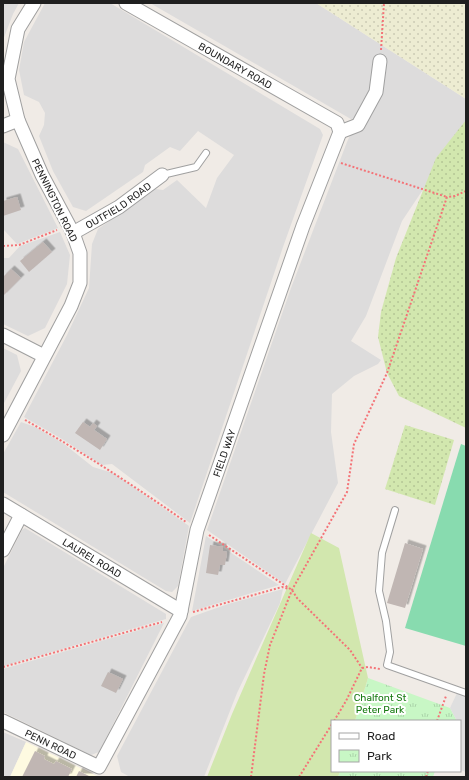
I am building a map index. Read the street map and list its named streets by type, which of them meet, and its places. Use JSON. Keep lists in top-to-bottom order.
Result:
{
  "streets": {
    "street": [
      "BOUNDARY ROAD",
      "PENNINGTON ROAD",
      "OUTFIELD ROAD",
      "FIELD WAY",
      "LAUREL ROAD",
      "PENN ROAD"
    ]
  },
  "crossings": [
    ["BOUNDARY ROAD", "FIELD WAY"],
    ["PENNINGTON ROAD", "OUTFIELD ROAD"],
    ["FIELD WAY", "LAUREL ROAD"],
    ["FIELD WAY", "PENN ROAD"]
  ],
  "parks": ["Chalfont St Peter Park"],
  "legend": ["Road", "Park"]
}
